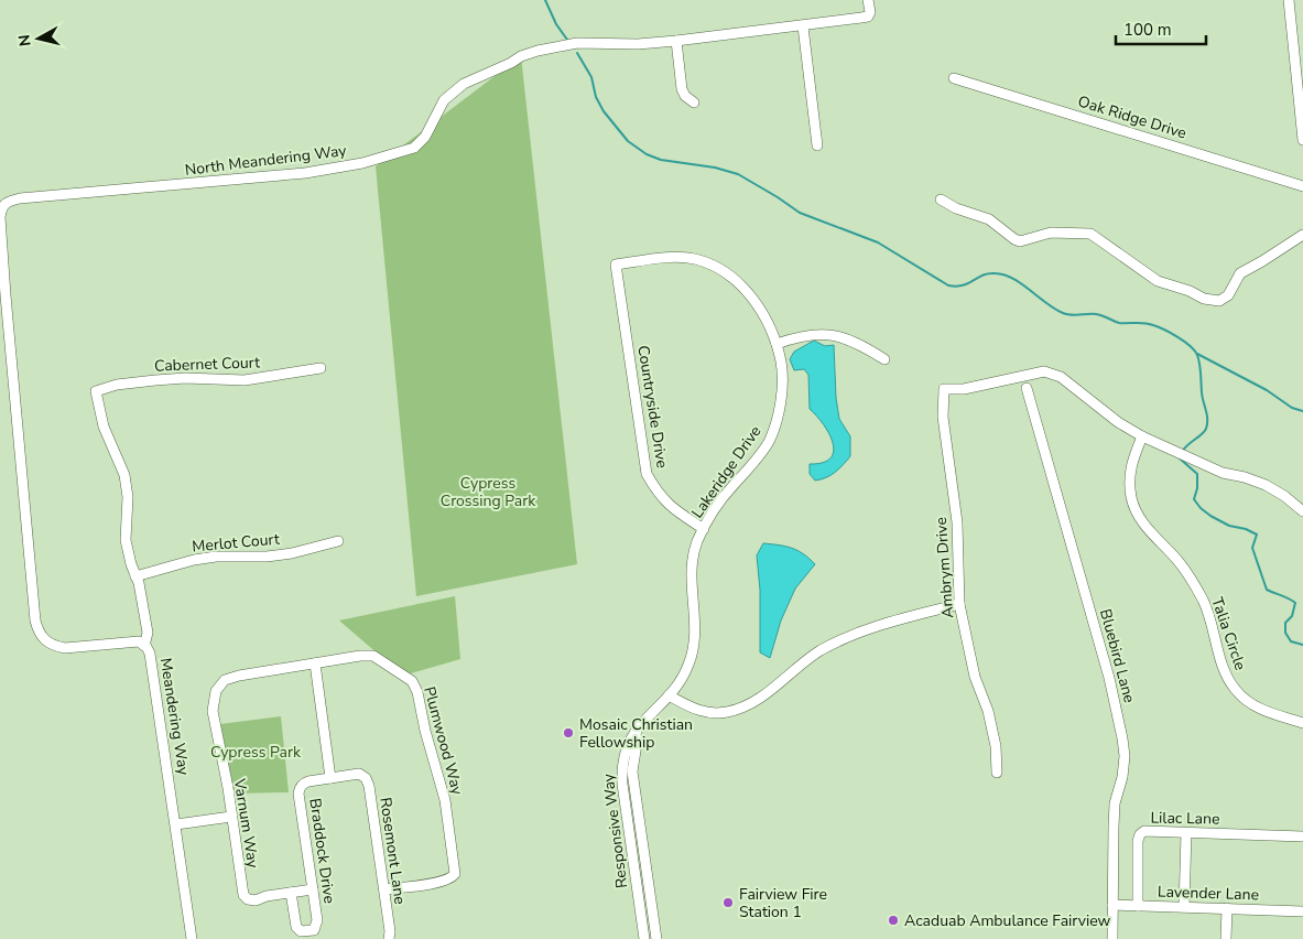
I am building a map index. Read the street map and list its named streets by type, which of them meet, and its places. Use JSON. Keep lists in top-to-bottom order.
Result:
{
  "streets": {
    "street": [
      "Oak Ridge Drive",
      "North Meandering Way",
      "Cabernet Court",
      "Countryside Drive",
      "Lakeridge Drive",
      "Merlot Court",
      "Ambrym Drive",
      "Talia Circle",
      "Bluebird Lane",
      "Meandering Way",
      "Plumwood Way",
      "Lilac Lane",
      "Varnum Way",
      "Responsive Way",
      "Braddock Drive",
      "Rosemont Lane",
      "Lavender Lane"
    ]
  },
  "crossings": [
    ["North Meandering Way", "Meandering Way"],
    ["Cabernet Court", "Merlot Court"],
    ["Countryside Drive", "Lakeridge Drive"],
    ["Lakeridge Drive", "Responsive Way"],
    ["Ambrym Drive", "Talia Circle"],
    ["Bluebird Lane", "Lavender Lane"],
    ["Plumwood Way", "Varnum Way"],
    ["Plumwood Way", "Rosemont Lane"],
    ["Lilac Lane", "Lavender Lane"],
    ["Varnum Way", "Braddock Drive"],
    ["Braddock Drive", "Rosemont Lane"]
  ],
  "parks": ["Cypress Crossing Park", "Cypress Park"],
  "places": ["Mosaic Christian Fellowship", "Fairview Fire Station 1", "Acaduab Ambulance Fairview"],
  "scale_bar": "100 m",
  "north": "left"
}
